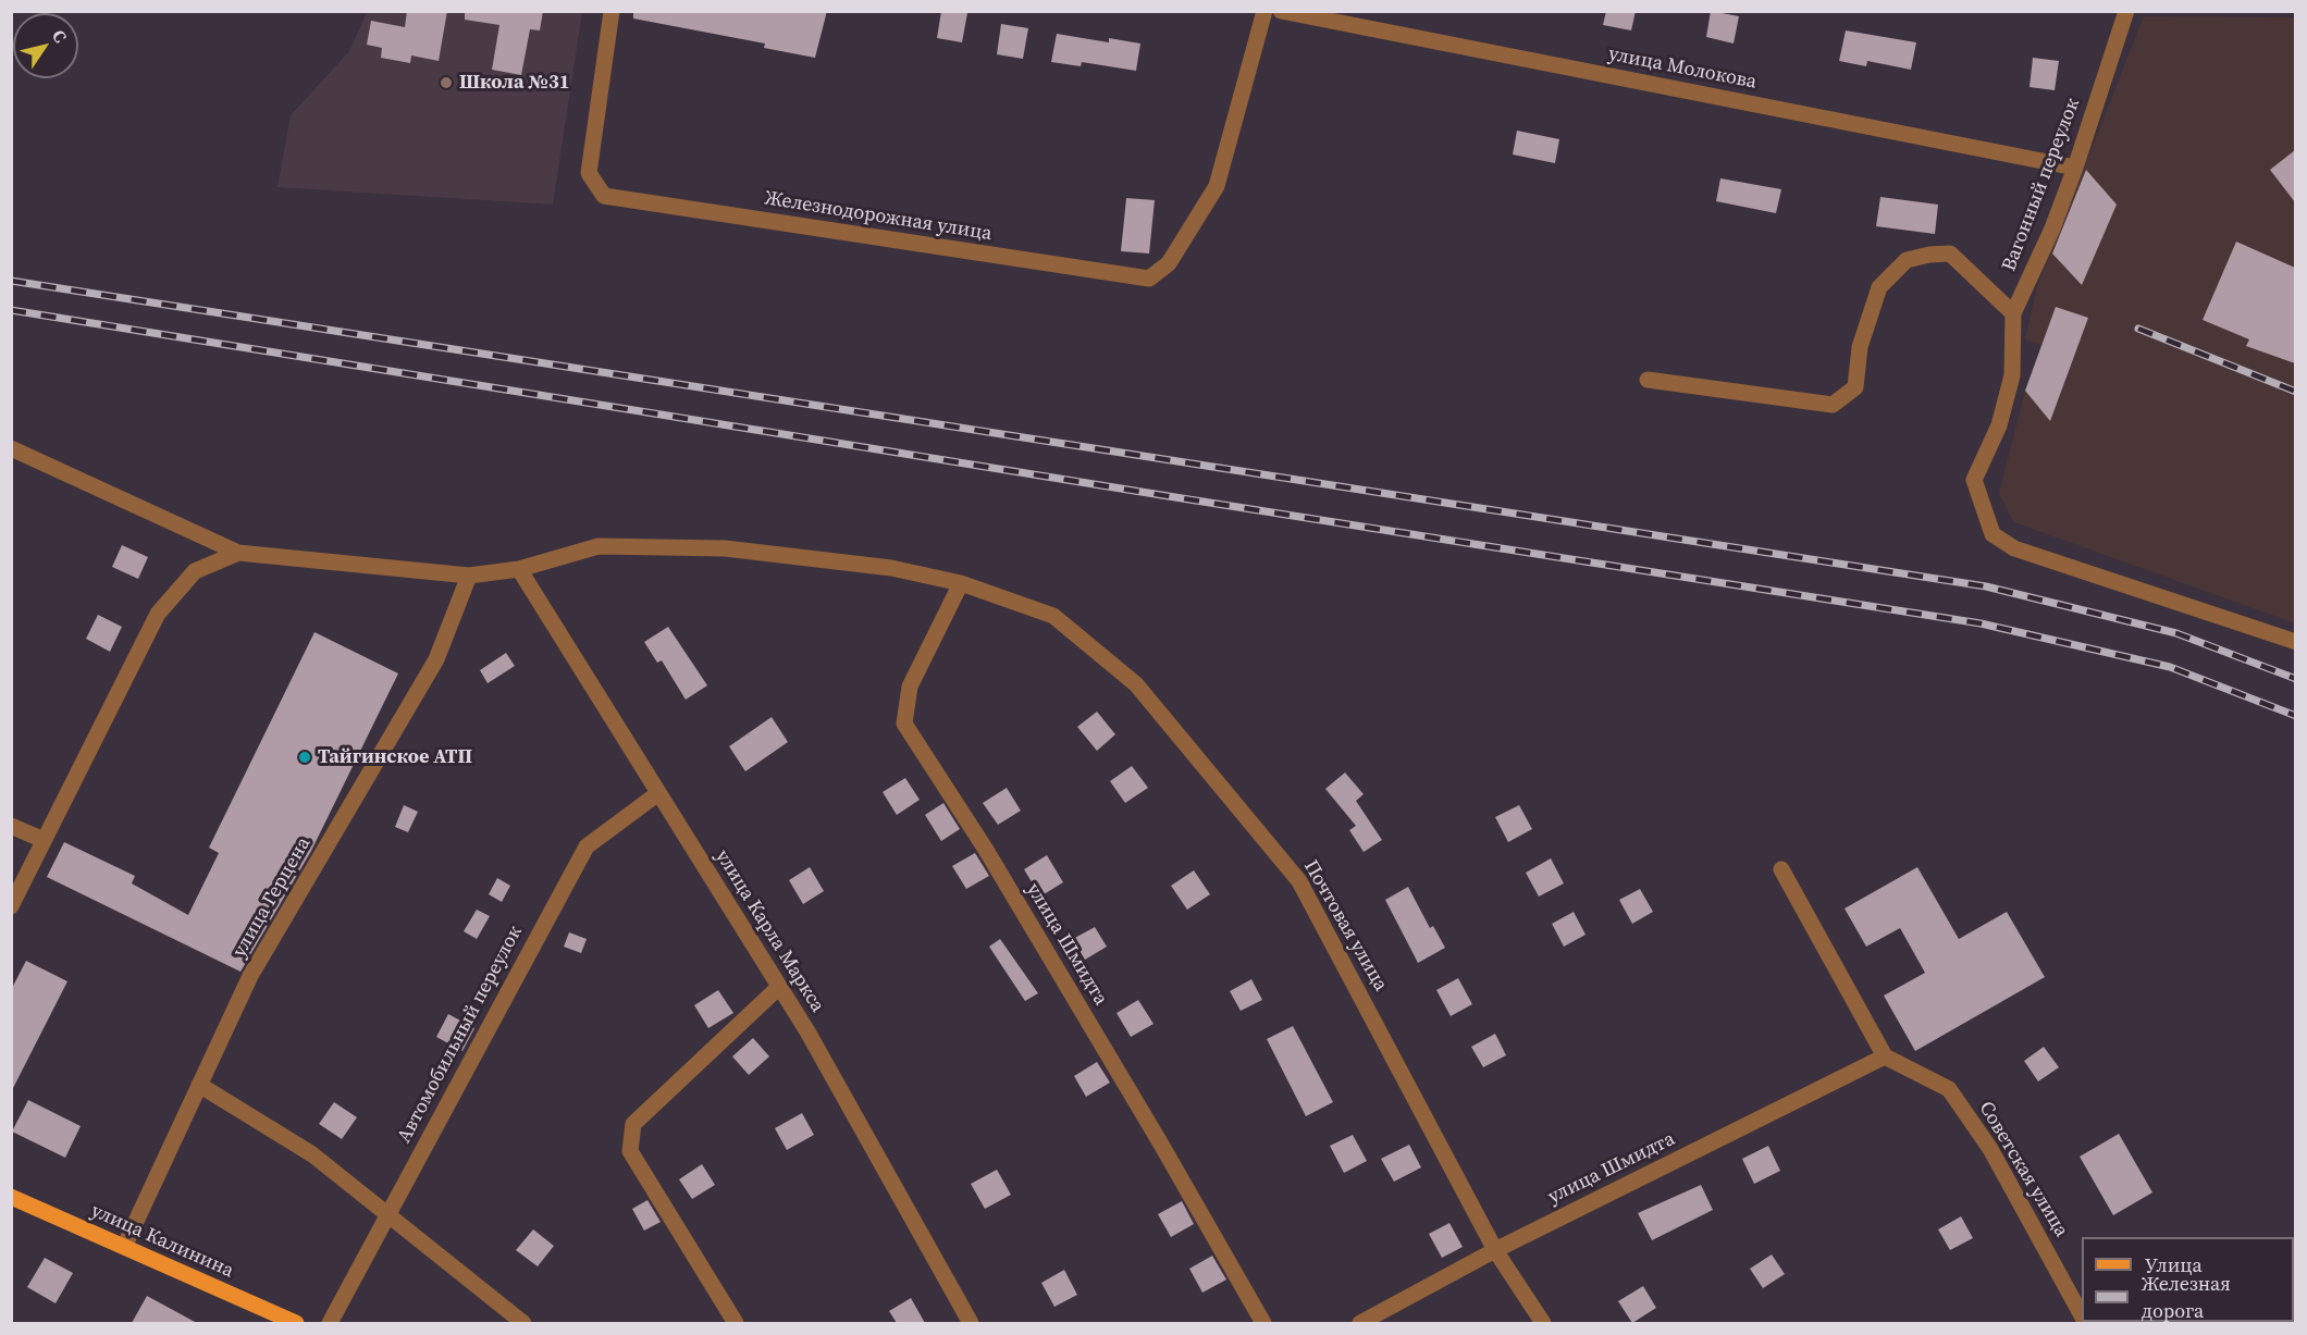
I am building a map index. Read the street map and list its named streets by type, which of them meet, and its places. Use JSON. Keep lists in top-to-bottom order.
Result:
{
  "streets": {
    "main road": ["улица Калинина"],
    "street": [
      "улица Молокова",
      "Вагонный переулок",
      "Железнодорожная улица",
      "улица Герцена",
      "Почтовая улица",
      "улица Карла Маркса",
      "улица Шмидта",
      "Автомобильный переулок",
      "Советская улица"
    ]
  },
  "crossings": [
    ["улица Молокова", "Вагонный переулок"],
    ["улица Герцена", "Почтовая улица"],
    ["улица Герцена", "улица Калинина"],
    ["Почтовая улица", "улица Карла Маркса"],
    ["Почтовая улица", "улица Шмидта"],
    ["улица Карла Маркса", "Автомобильный переулок"],
    ["улица Шмидта", "Советская улица"]
  ],
  "places": ["Школа №31", "Тайгинское АТП"],
  "legend": ["Улица", "Железная дорога"],
  "north": "top right"
}
